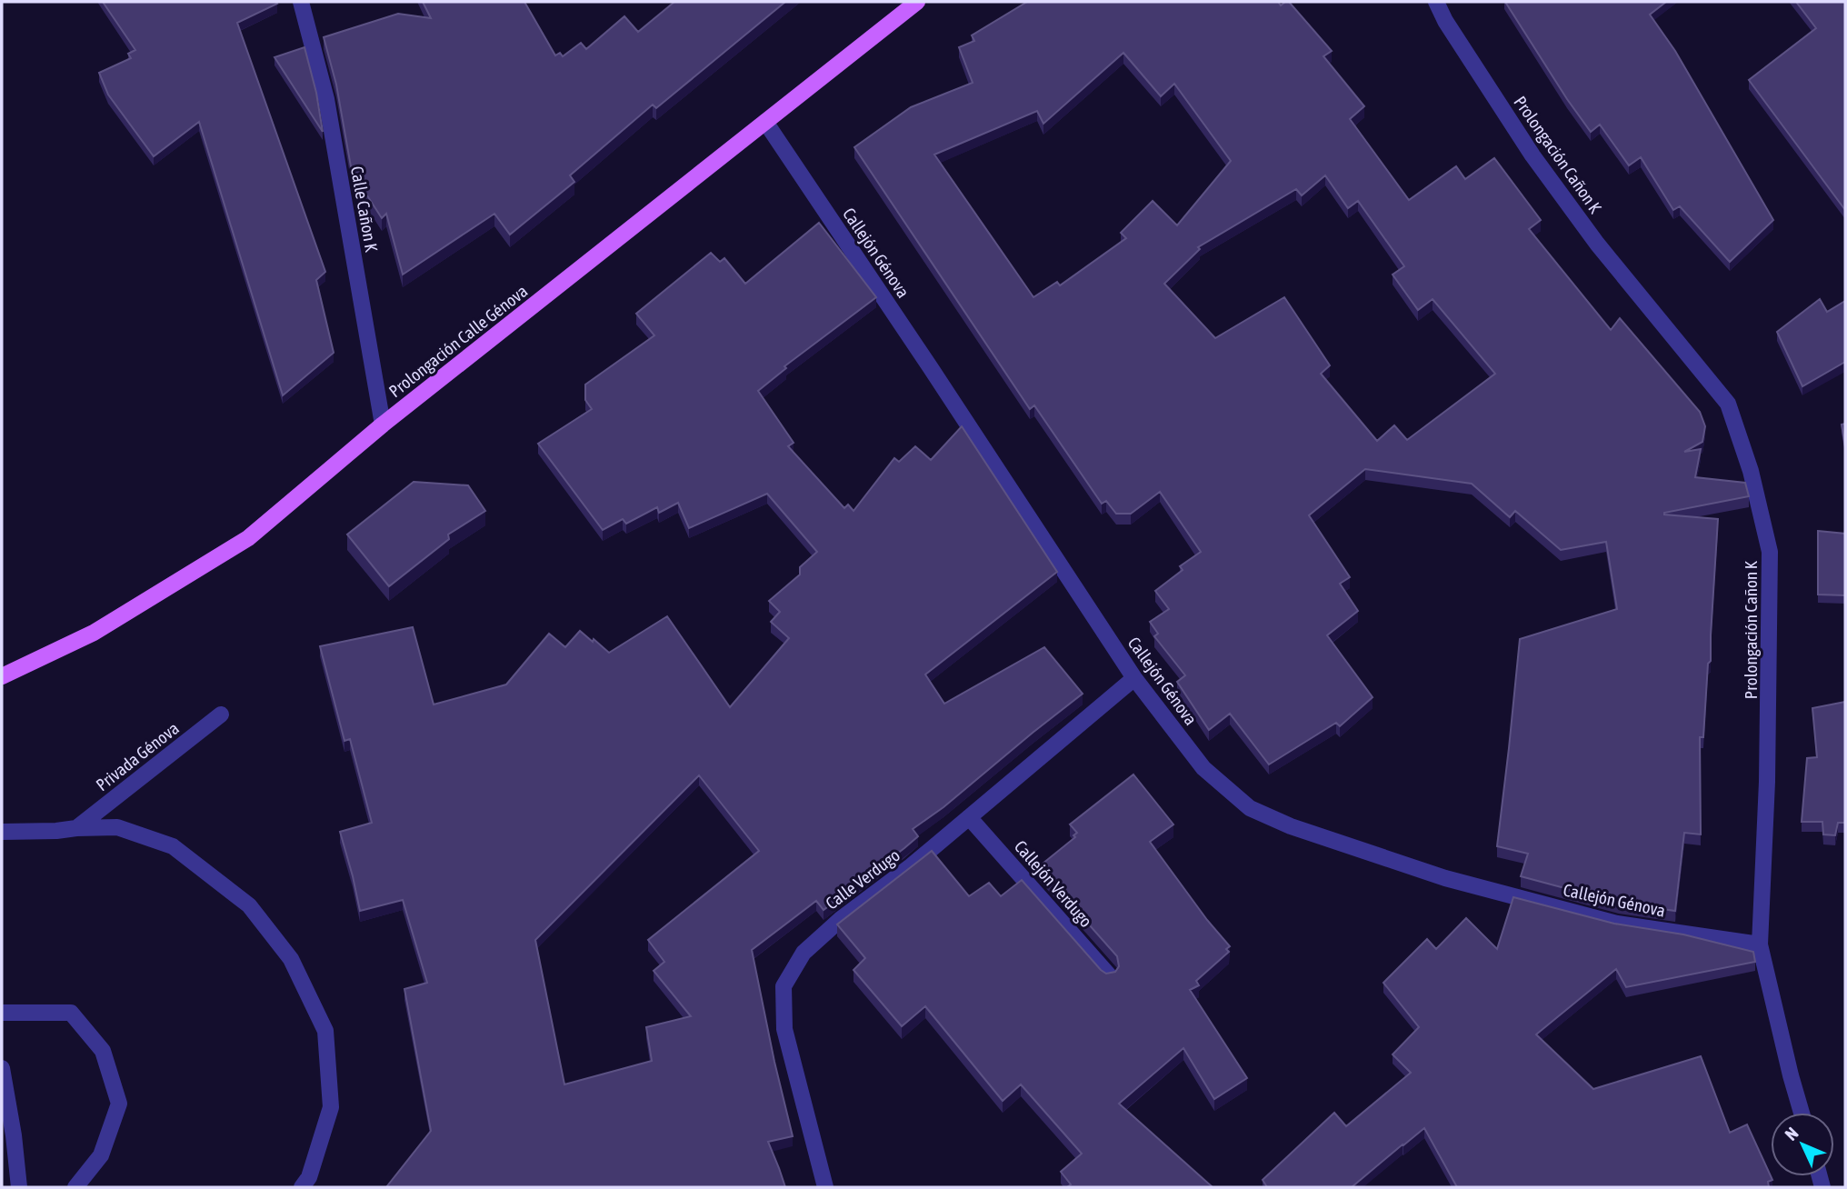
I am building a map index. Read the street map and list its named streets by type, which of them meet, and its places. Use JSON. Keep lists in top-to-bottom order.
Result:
{
  "streets": {
    "main road": ["Prolongación Calle Génova"],
    "street": [
      "Prolongación Cañon K",
      "Calle Cañon K",
      "Callejón Génova",
      "Privada Génova",
      "Calle Verdugo",
      "Callejón Verdugo"
    ]
  },
  "crossings": [
    ["Prolongación Cañon K", "Callejón Génova"],
    ["Calle Cañon K", "Prolongación Calle Génova"],
    ["Callejón Génova", "Prolongación Calle Génova"],
    ["Callejón Génova", "Calle Verdugo"],
    ["Calle Verdugo", "Callejón Verdugo"]
  ],
  "north": "top left"
}
